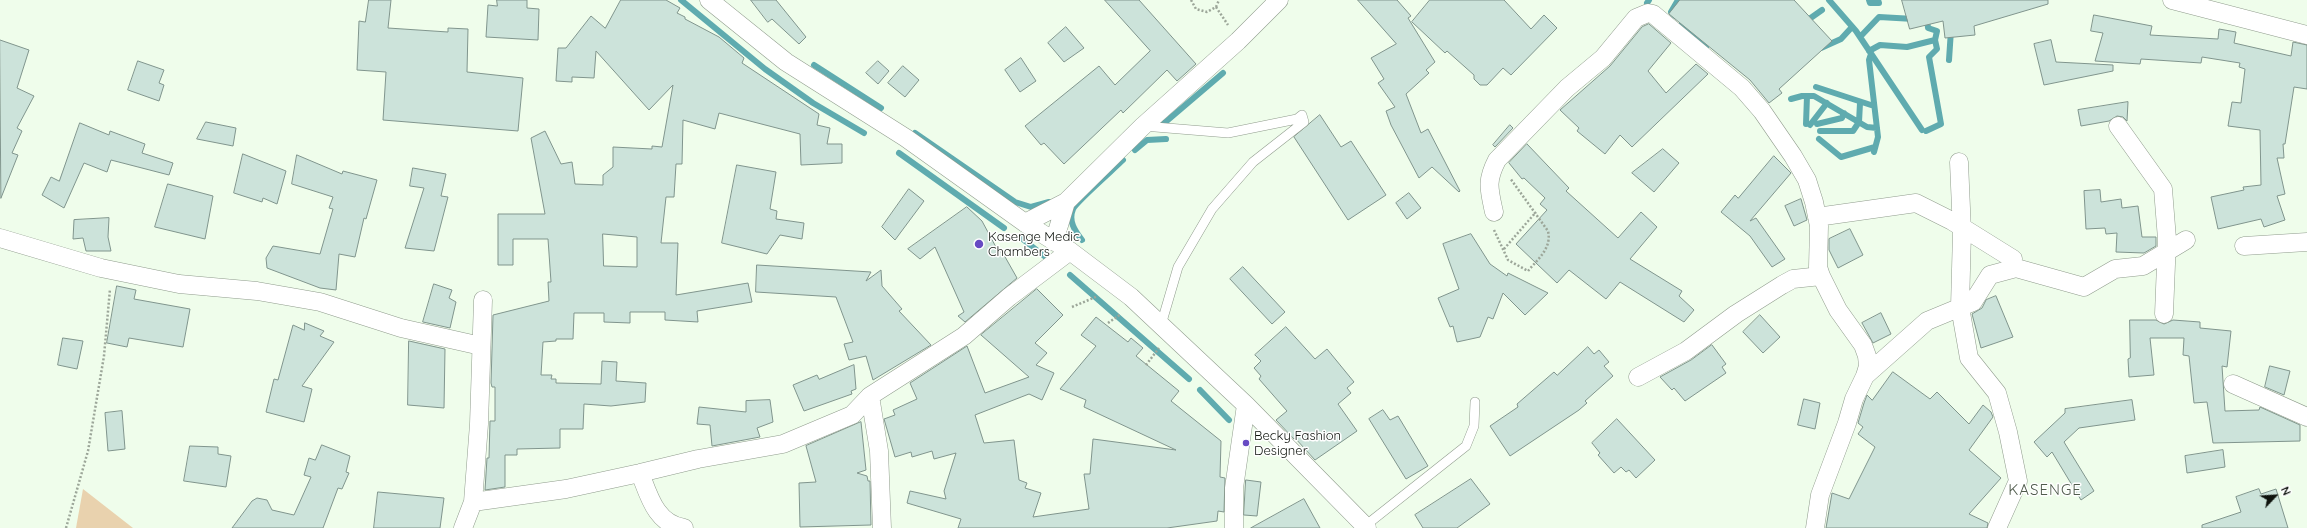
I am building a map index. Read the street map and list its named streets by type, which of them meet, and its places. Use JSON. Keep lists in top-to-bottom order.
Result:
{
  "districts": ["KASENGE"],
  "places": ["Kasenge Medic Chambers", "Becky Fashion Designer"],
  "north": "top right"
}
